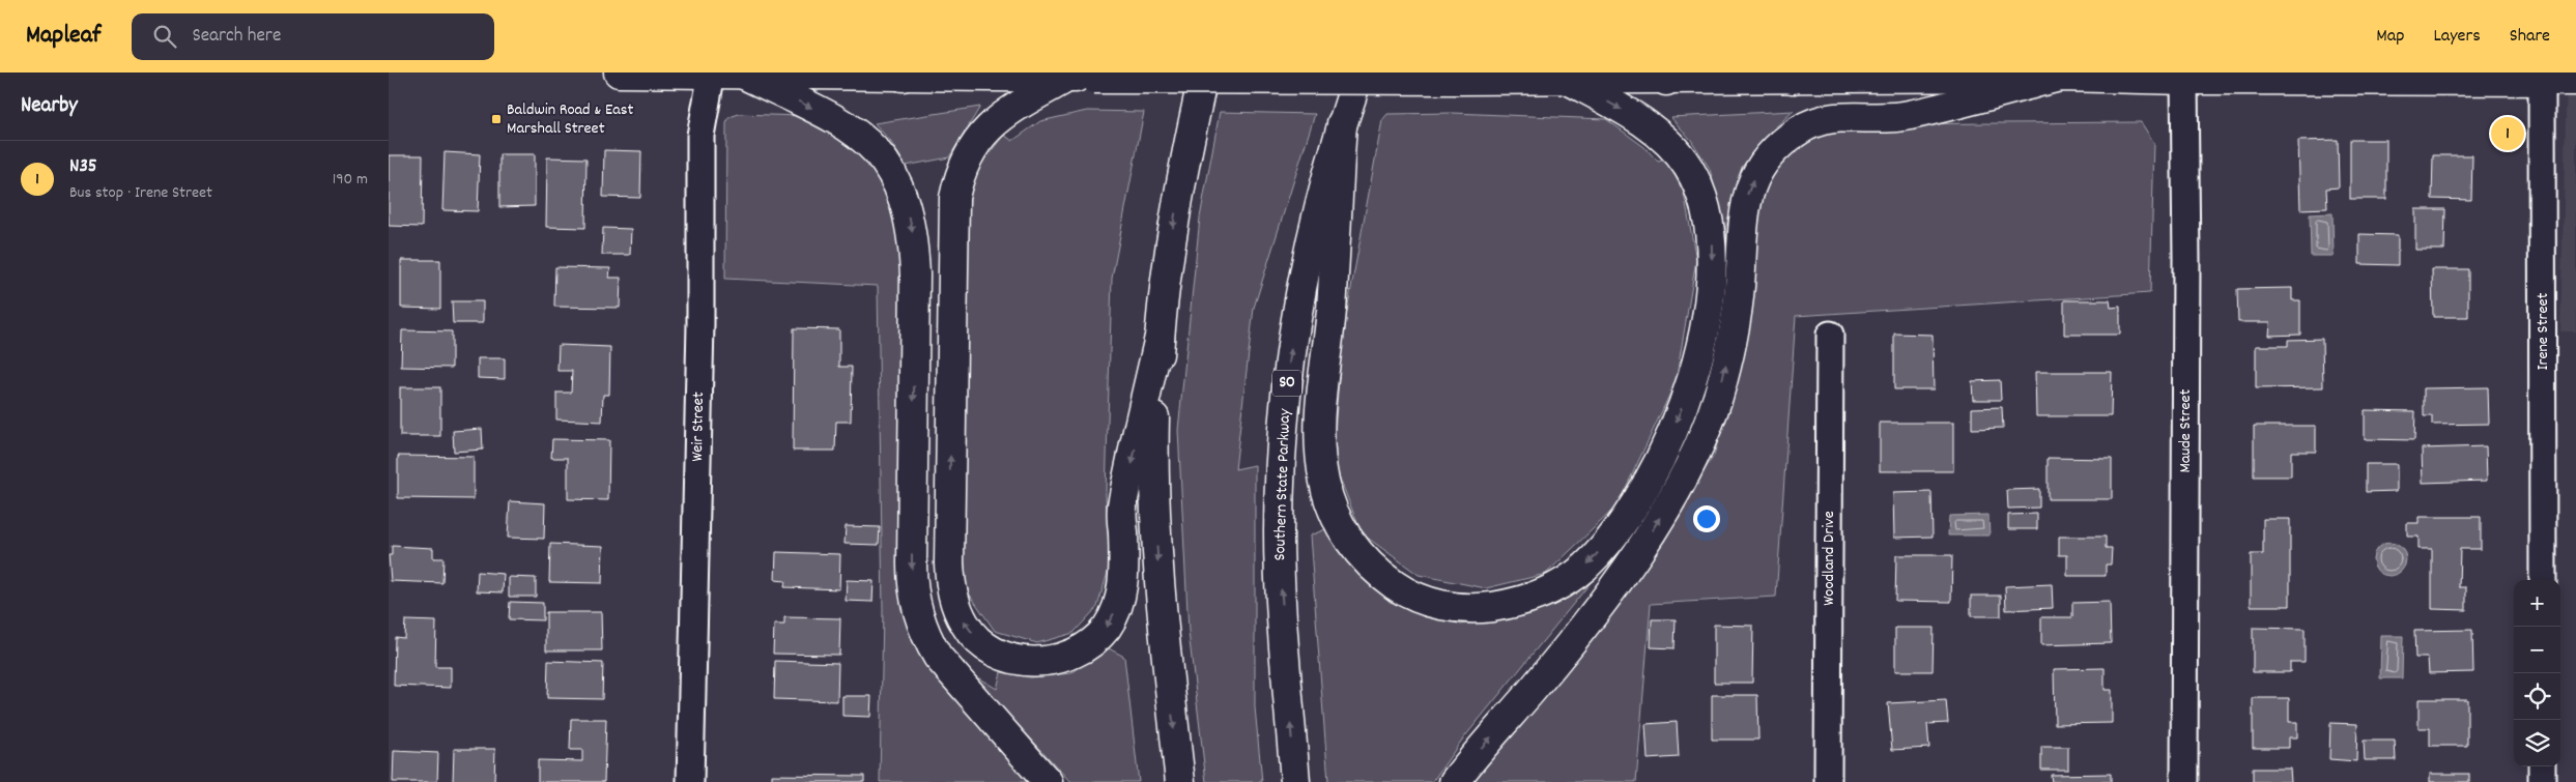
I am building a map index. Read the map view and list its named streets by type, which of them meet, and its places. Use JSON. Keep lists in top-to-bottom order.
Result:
{
  "streets": {
    "main road": ["SO", "Southern State Parkway"],
    "street": [
      "Irene Street",
      "Weir Street",
      "Maude Street",
      "Woodland Drive"
    ]
  },
  "places": {
    "transit": ["Baldwin Road & East Marshall Street"]
  },
  "page": {
    "header": "Mapleaf",
    "search": "Search here",
    "nav": ["Map", "Layers", "Share"],
    "heading": "Nearby",
    "pins": "1",
    "list": [
      {
        "mark": "1",
        "name": "N35",
        "note": "Bus stop · Irene Street",
        "value": "190 m"
      }
    ],
    "map_buttons": ["+", "−"]
  }
}
